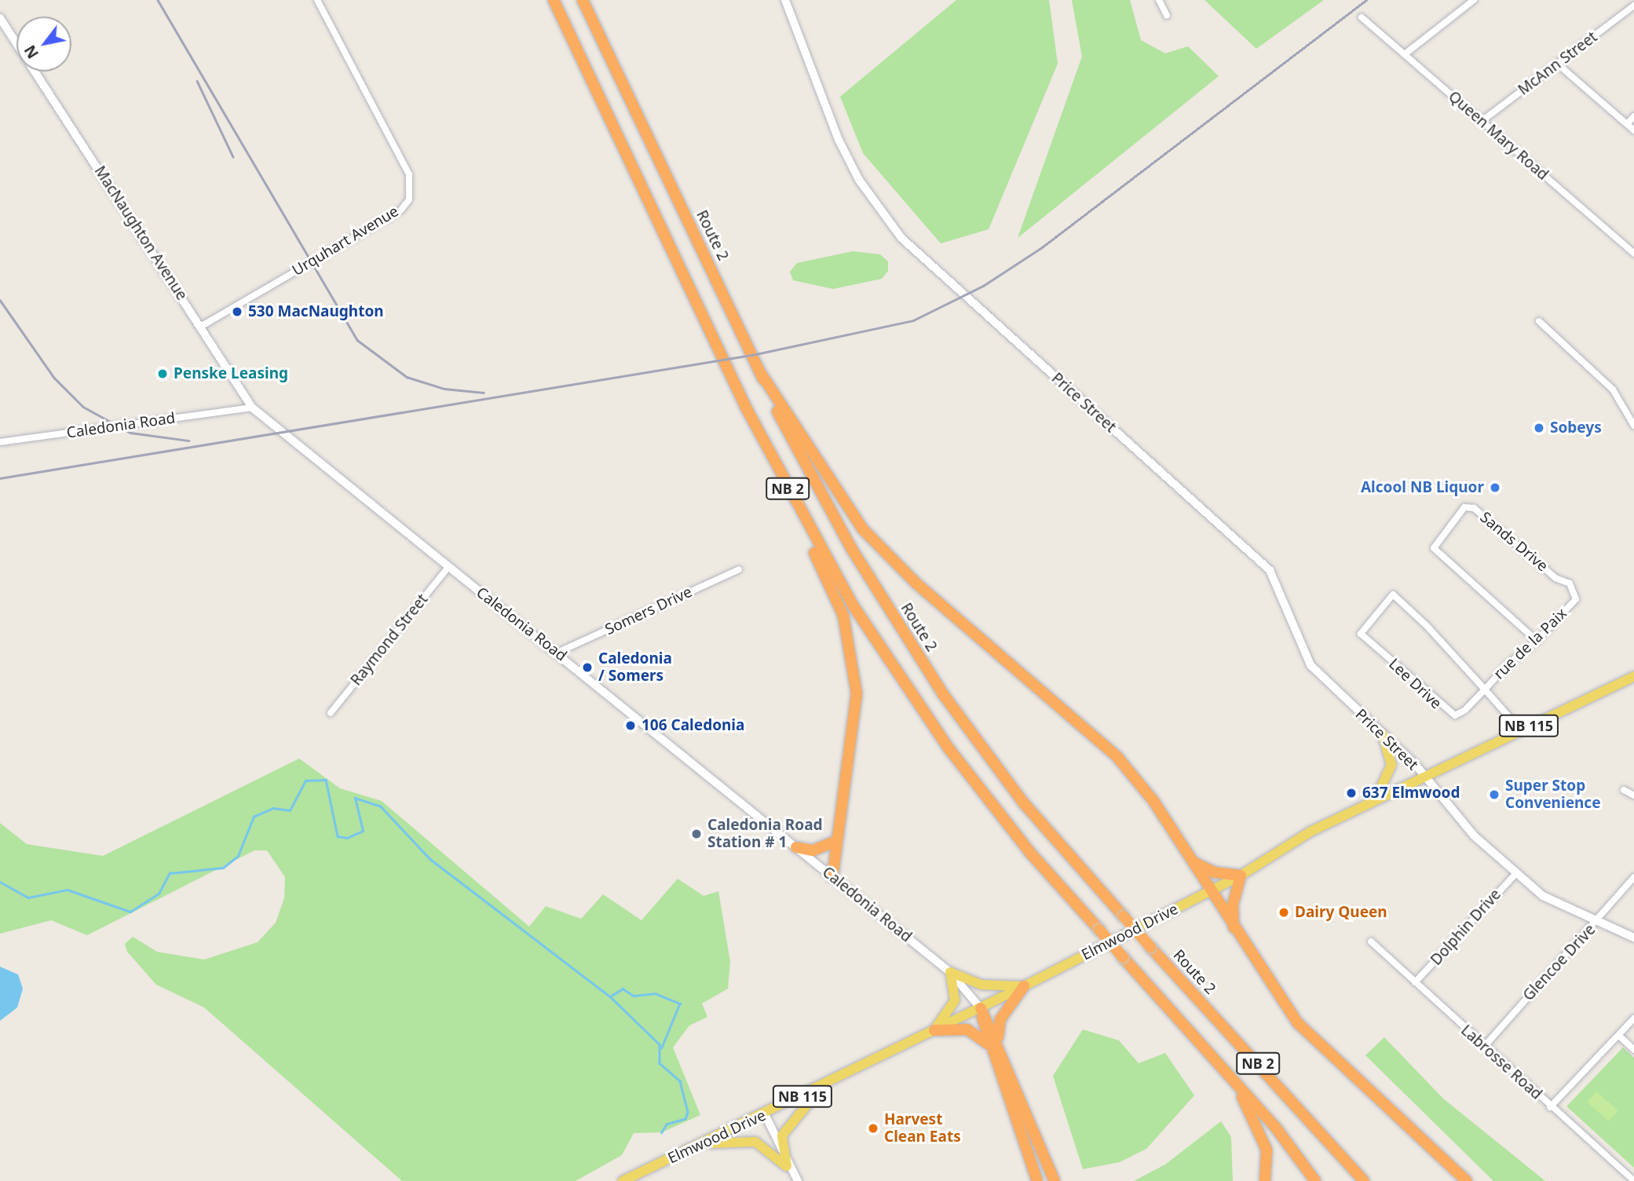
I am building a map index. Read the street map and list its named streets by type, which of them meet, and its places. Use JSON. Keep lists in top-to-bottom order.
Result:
{
  "streets": {
    "highway": ["Route 2", "NB 2"],
    "main road": ["NB 115", "Elmwood Drive"],
    "street": [
      "McAnn Street",
      "Queen Mary Road",
      "MacNaughton Avenue",
      "Urquhart Avenue",
      "Price Street",
      "Caledonia Road",
      "Sands Drive",
      "Somers Drive",
      "Raymond Street",
      "rue de la Paix",
      "Lee Drive",
      "Dolphin Drive",
      "Glencoe Drive",
      "Labrosse Road"
    ]
  },
  "crossings": [
    ["McAnn Street", "Queen Mary Road"],
    ["MacNaughton Avenue", "Urquhart Avenue"],
    ["MacNaughton Avenue", "Caledonia Road"],
    ["Price Street", "Dolphin Drive"],
    ["Price Street", "Elmwood Drive"],
    ["Price Street", "Glencoe Drive"],
    ["Caledonia Road", "Somers Drive"],
    ["Caledonia Road", "Raymond Street"],
    ["Caledonia Road", "Elmwood Drive"],
    ["Sands Drive", "rue de la Paix"],
    ["rue de la Paix", "Lee Drive"],
    ["Dolphin Drive", "Labrosse Road"],
    ["Glencoe Drive", "Labrosse Road"]
  ],
  "places": [
    "530 MacNaughton",
    "Penske Leasing",
    "Sobeys",
    "Alcool NB Liquor",
    "Caledonia / Somers",
    "106 Caledonia",
    "637 Elmwood",
    "Super Stop Convenience",
    "Caledonia Road Station # 1",
    "Dairy Queen",
    "Harvest Clean Eats"
  ],
  "north": "bottom left"
}
